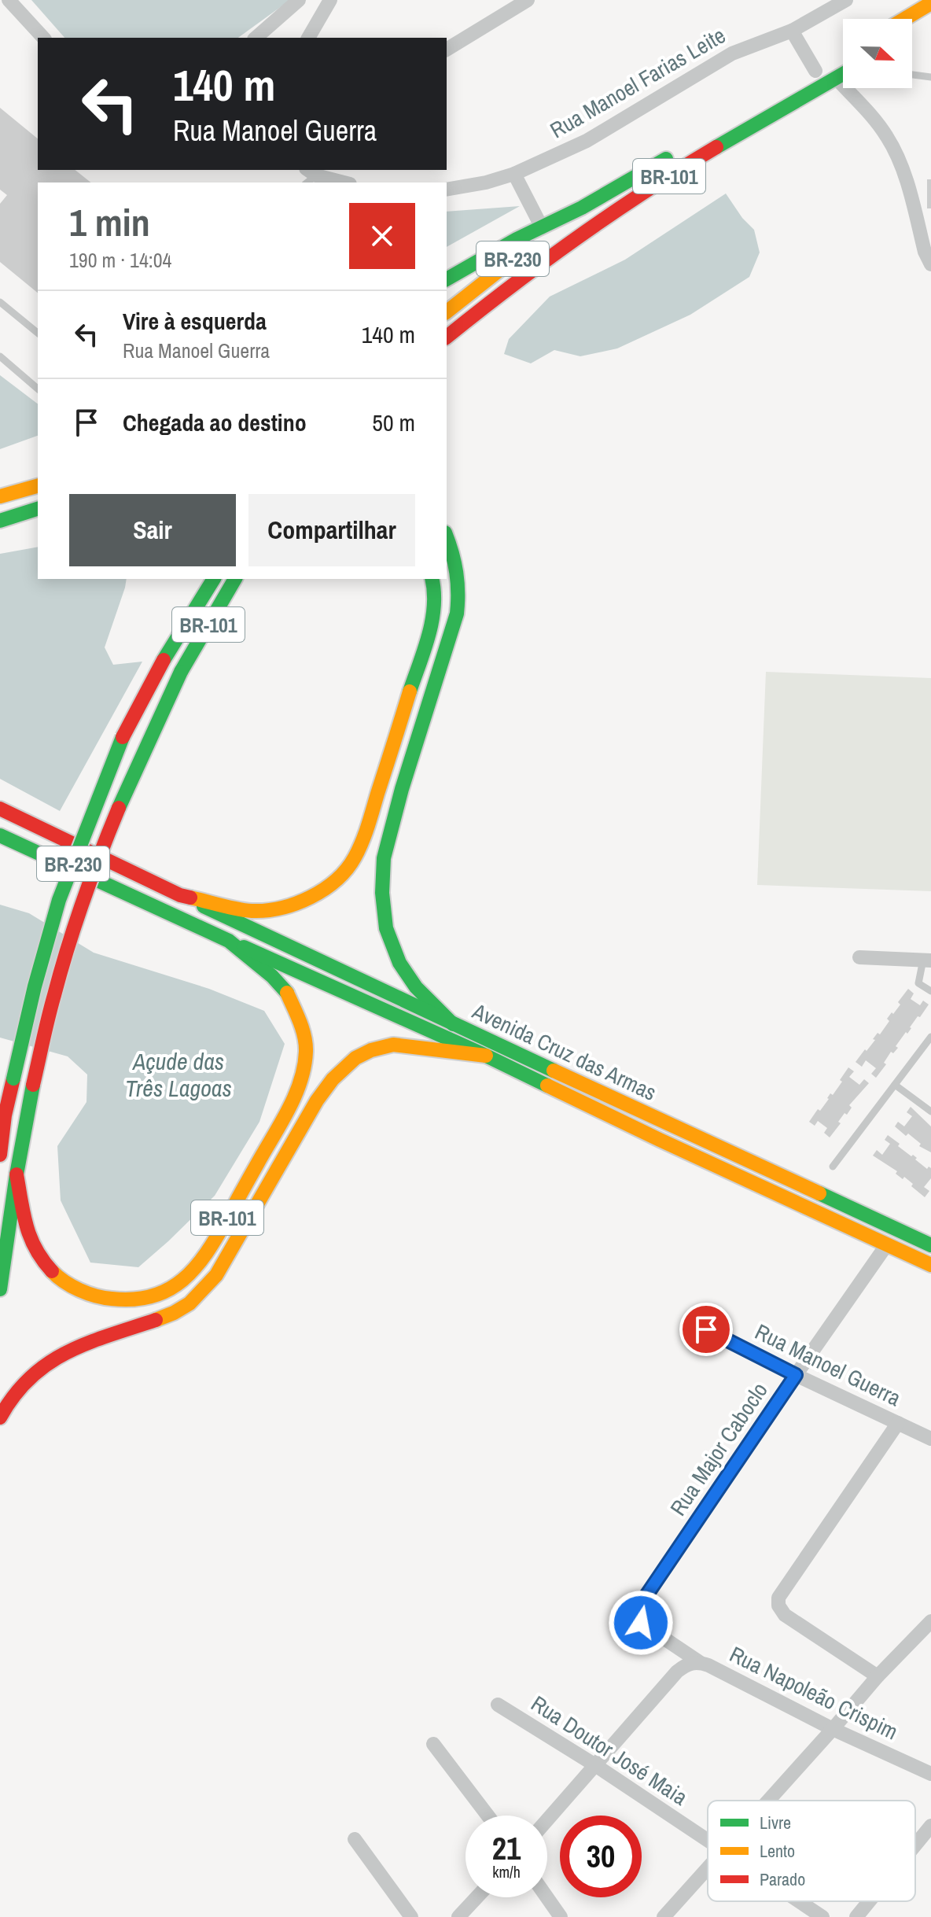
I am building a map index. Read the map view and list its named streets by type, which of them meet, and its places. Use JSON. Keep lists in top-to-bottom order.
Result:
{
  "streets": {
    "main road": ["BR-101", "BR-230", "Avenida Cruz das Armas"],
    "street": [
      "Rua Manoel Farias Leite",
      "Rua Manoel Guerra",
      "Rua Major Caboclo",
      "Rua Napoleão Crispim",
      "Rua Doutor José Maia"
    ]
  },
  "crossings": [
    ["BR-101", "BR-230"],
    ["BR-101", "Avenida Cruz das Armas"],
    ["Avenida Cruz das Armas", "Rua Major Caboclo"],
    ["Rua Manoel Guerra", "Rua Major Caboclo"],
    ["Rua Major Caboclo", "Rua Napoleão Crispim"],
    ["Rua Napoleão Crispim", "Rua Doutor José Maia"]
  ],
  "water": ["Açude das Três Lagoas"],
  "legend": ["Livre", "Lento", "Parado"],
  "north": "right",
  "page": {
    "turn": ["140 m", "Rua Manoel Guerra"],
    "heading": ["1 min", "190 m · 14:04"],
    "list": [
      {
        "name": "Vire à esquerda",
        "note": "Rua Manoel Guerra",
        "value": "140 m"
      },
      {
        "name": "Chegada ao destino",
        "value": "50 m"
      }
    ],
    "buttons": ["Sair", "Compartilhar"],
    "speed": "21 km/h",
    "limit": "30"
  }
}
